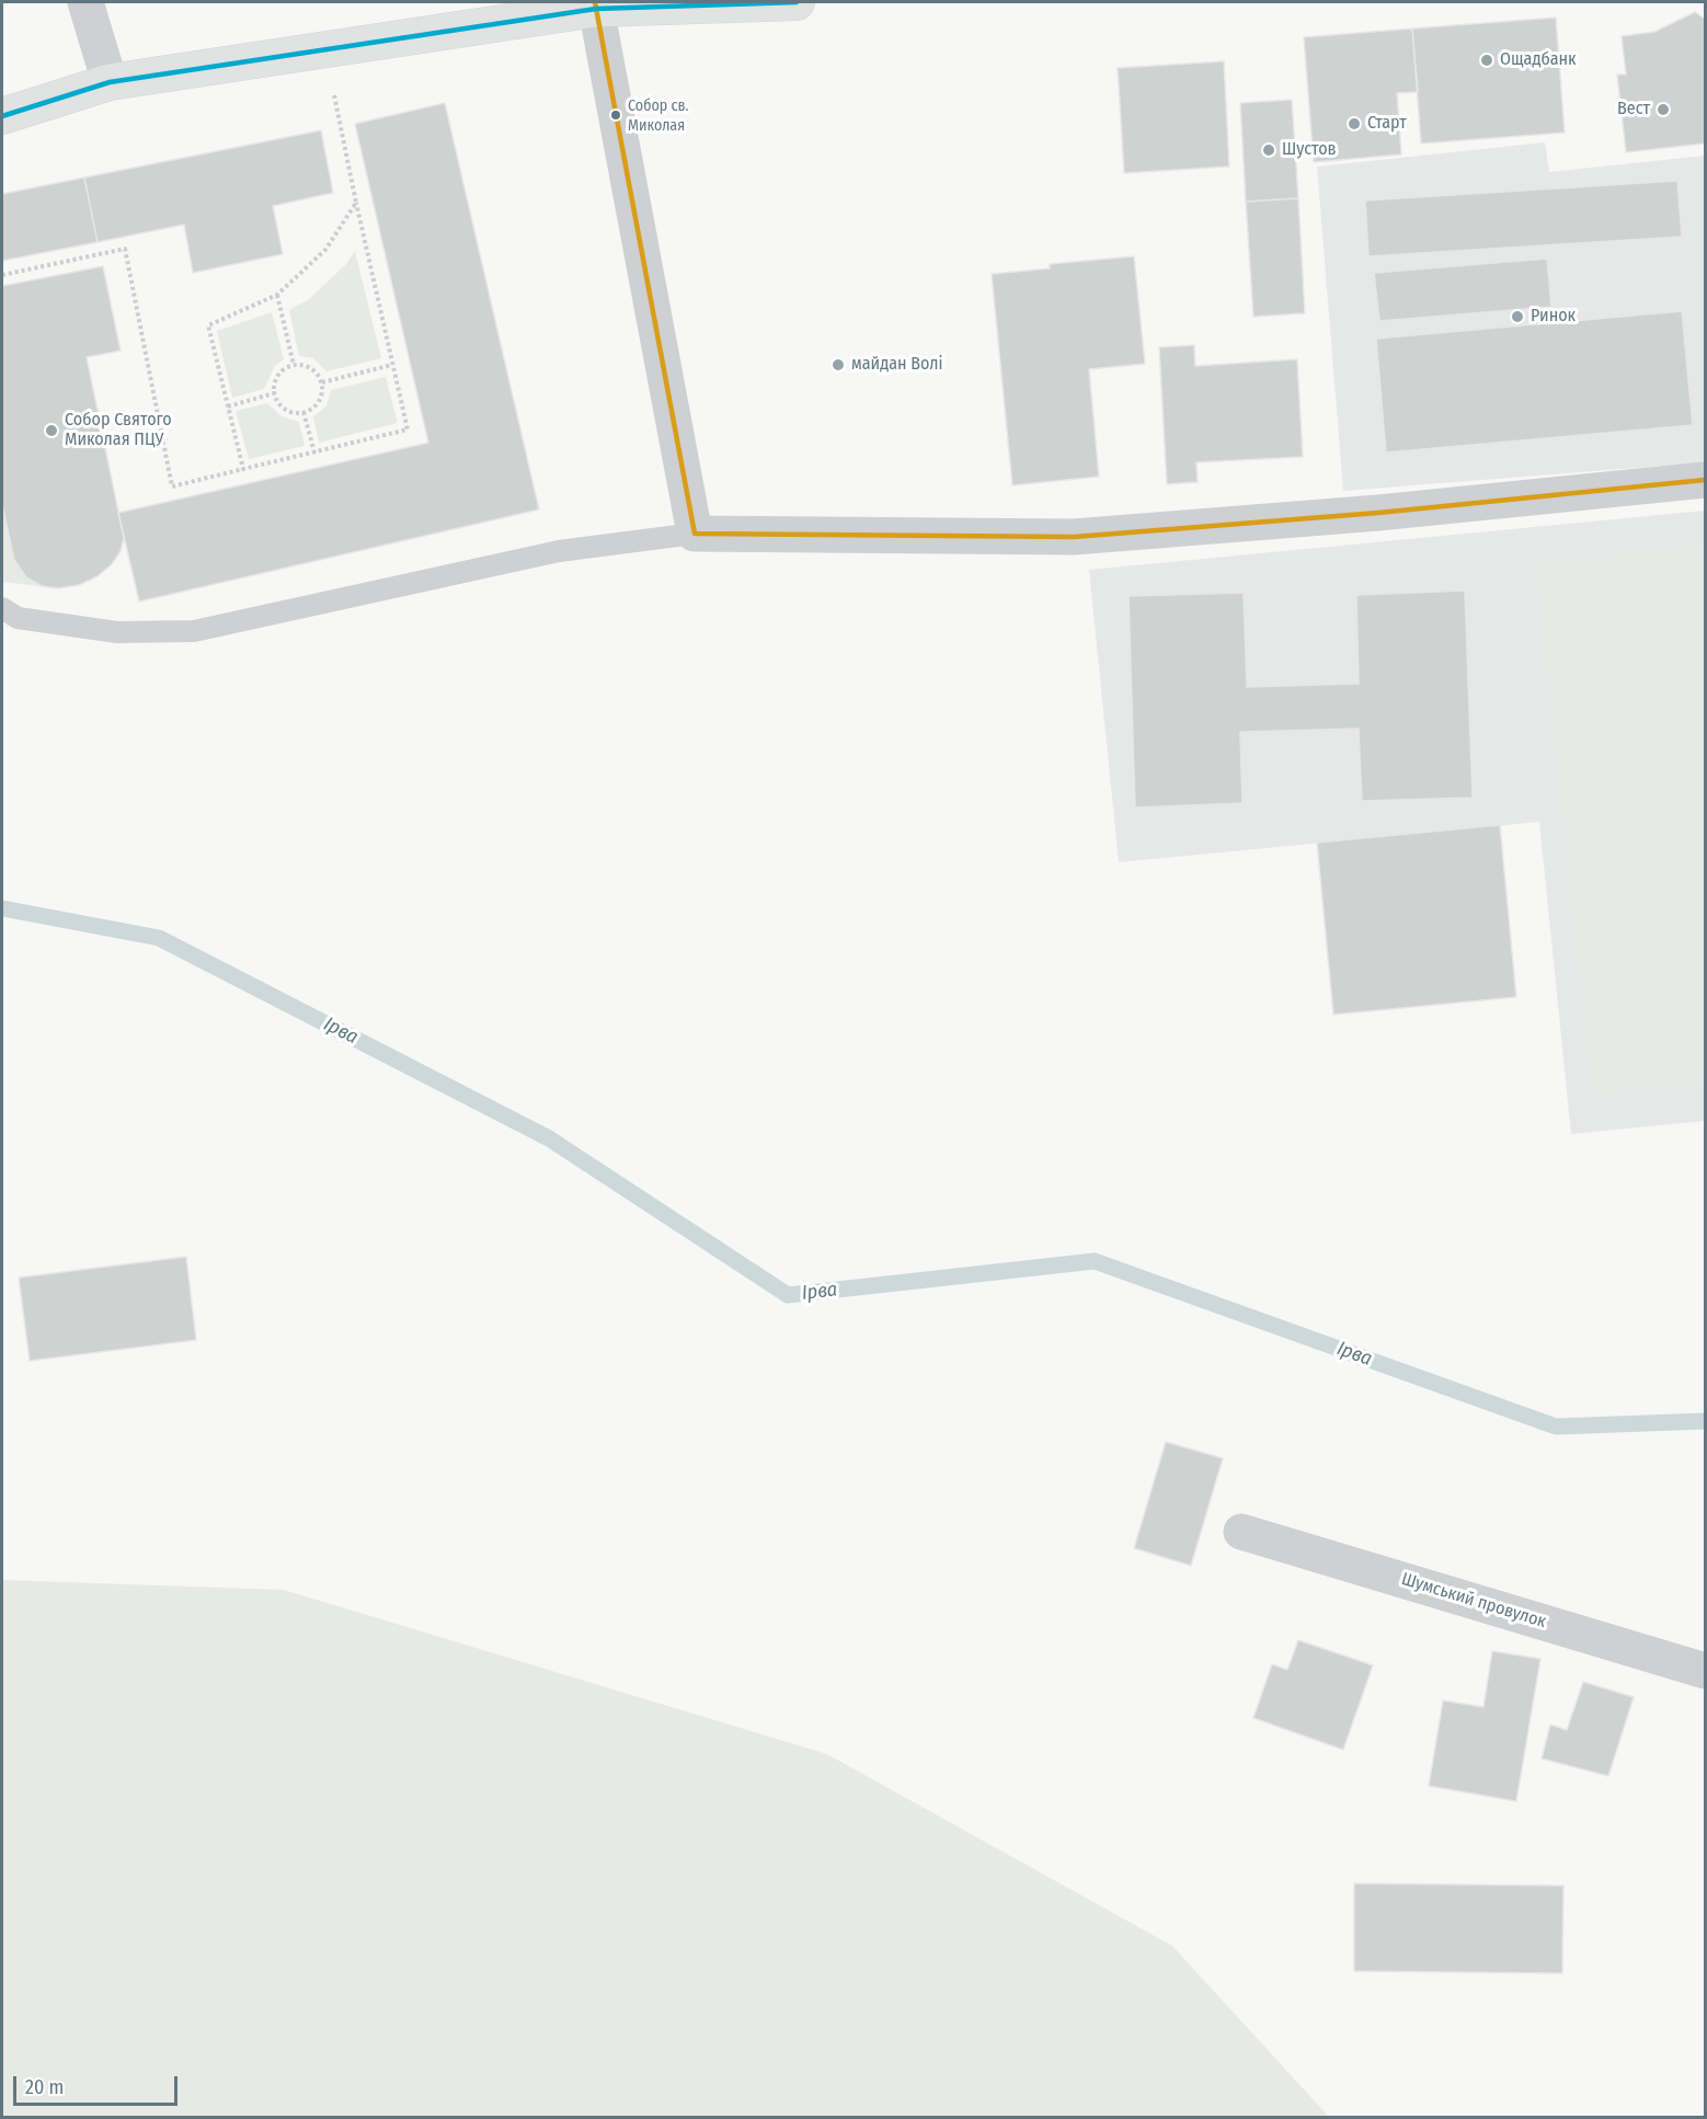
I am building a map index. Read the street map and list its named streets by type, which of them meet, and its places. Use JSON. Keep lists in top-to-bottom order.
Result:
{
  "streets": {
    "street": ["Шумський провулок"]
  },
  "water": ["Ірва"],
  "places": [
    "Ощадбанк",
    "Вест",
    "Собор св. Миколая",
    "Старт",
    "Шустов",
    "Ринок",
    "майдан Волі",
    "Собор Святого Миколая ПЦУ"
  ],
  "scale_bar": "20 m"
}
